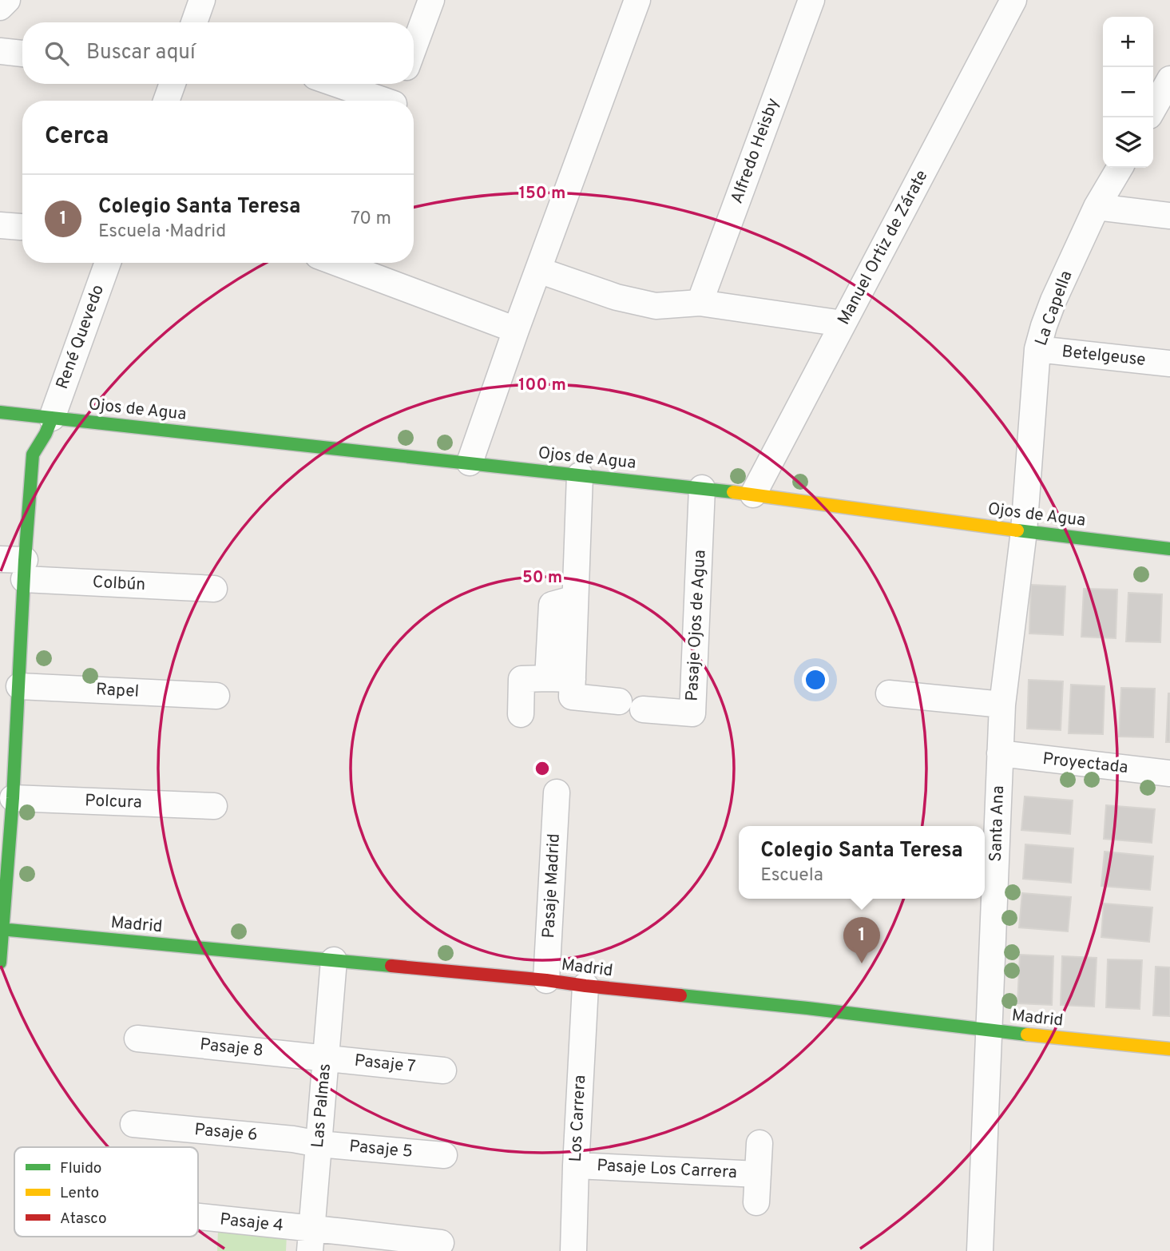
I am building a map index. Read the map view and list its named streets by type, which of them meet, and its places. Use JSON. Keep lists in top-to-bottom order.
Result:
{
  "streets": {
    "street": [
      "Alfredo Heisby",
      "Manuel Ortiz de Zárate",
      "La Capella",
      "René Quevedo",
      "Betelgeuse",
      "Ojos de Agua",
      "Colbún",
      "Pasaje Ojos de Agua",
      "Rapel",
      "Proyectada",
      "Polcura",
      "Santa Ana",
      "Pasaje Madrid",
      "Madrid",
      "Pasaje 8",
      "Pasaje 7",
      "Las Palmas",
      "Los Carrera",
      "Pasaje 6",
      "Pasaje 5",
      "Pasaje Los Carrera",
      "Pasaje 4"
    ]
  },
  "crossings": [
    ["Manuel Ortiz de Zárate", "Ojos de Agua"],
    ["La Capella", "Betelgeuse"],
    ["La Capella", "Ojos de Agua"],
    ["La Capella", "Santa Ana"],
    ["René Quevedo", "Ojos de Agua"],
    ["Ojos de Agua", "Pasaje Ojos de Agua"],
    ["Ojos de Agua", "Santa Ana"],
    ["Proyectada", "Santa Ana"],
    ["Santa Ana", "Madrid"],
    ["Pasaje Madrid", "Madrid"],
    ["Madrid", "Las Palmas"],
    ["Madrid", "Los Carrera"],
    ["Pasaje 8", "Pasaje 7"],
    ["Pasaje 8", "Las Palmas"],
    ["Pasaje 7", "Las Palmas"],
    ["Las Palmas", "Pasaje 6"],
    ["Las Palmas", "Pasaje 5"],
    ["Las Palmas", "Pasaje 4"],
    ["Los Carrera", "Pasaje Los Carrera"],
    ["Pasaje 6", "Pasaje 5"]
  ],
  "legend": ["Fluido", "Lento", "Atasco"],
  "page": {
    "map_buttons": ["+", "−"],
    "search": "Buscar aquí",
    "heading": "Cerca",
    "list": [
      {
        "mark": "1",
        "name": "Colegio Santa Teresa",
        "note": "Escuela · Madrid",
        "value": "70 m"
      }
    ],
    "popup": ["Colegio Santa Teresa", "Escuela"],
    "pins": "1"
  },
  "rings": ["150 m", "100 m", "50 m"]
}
